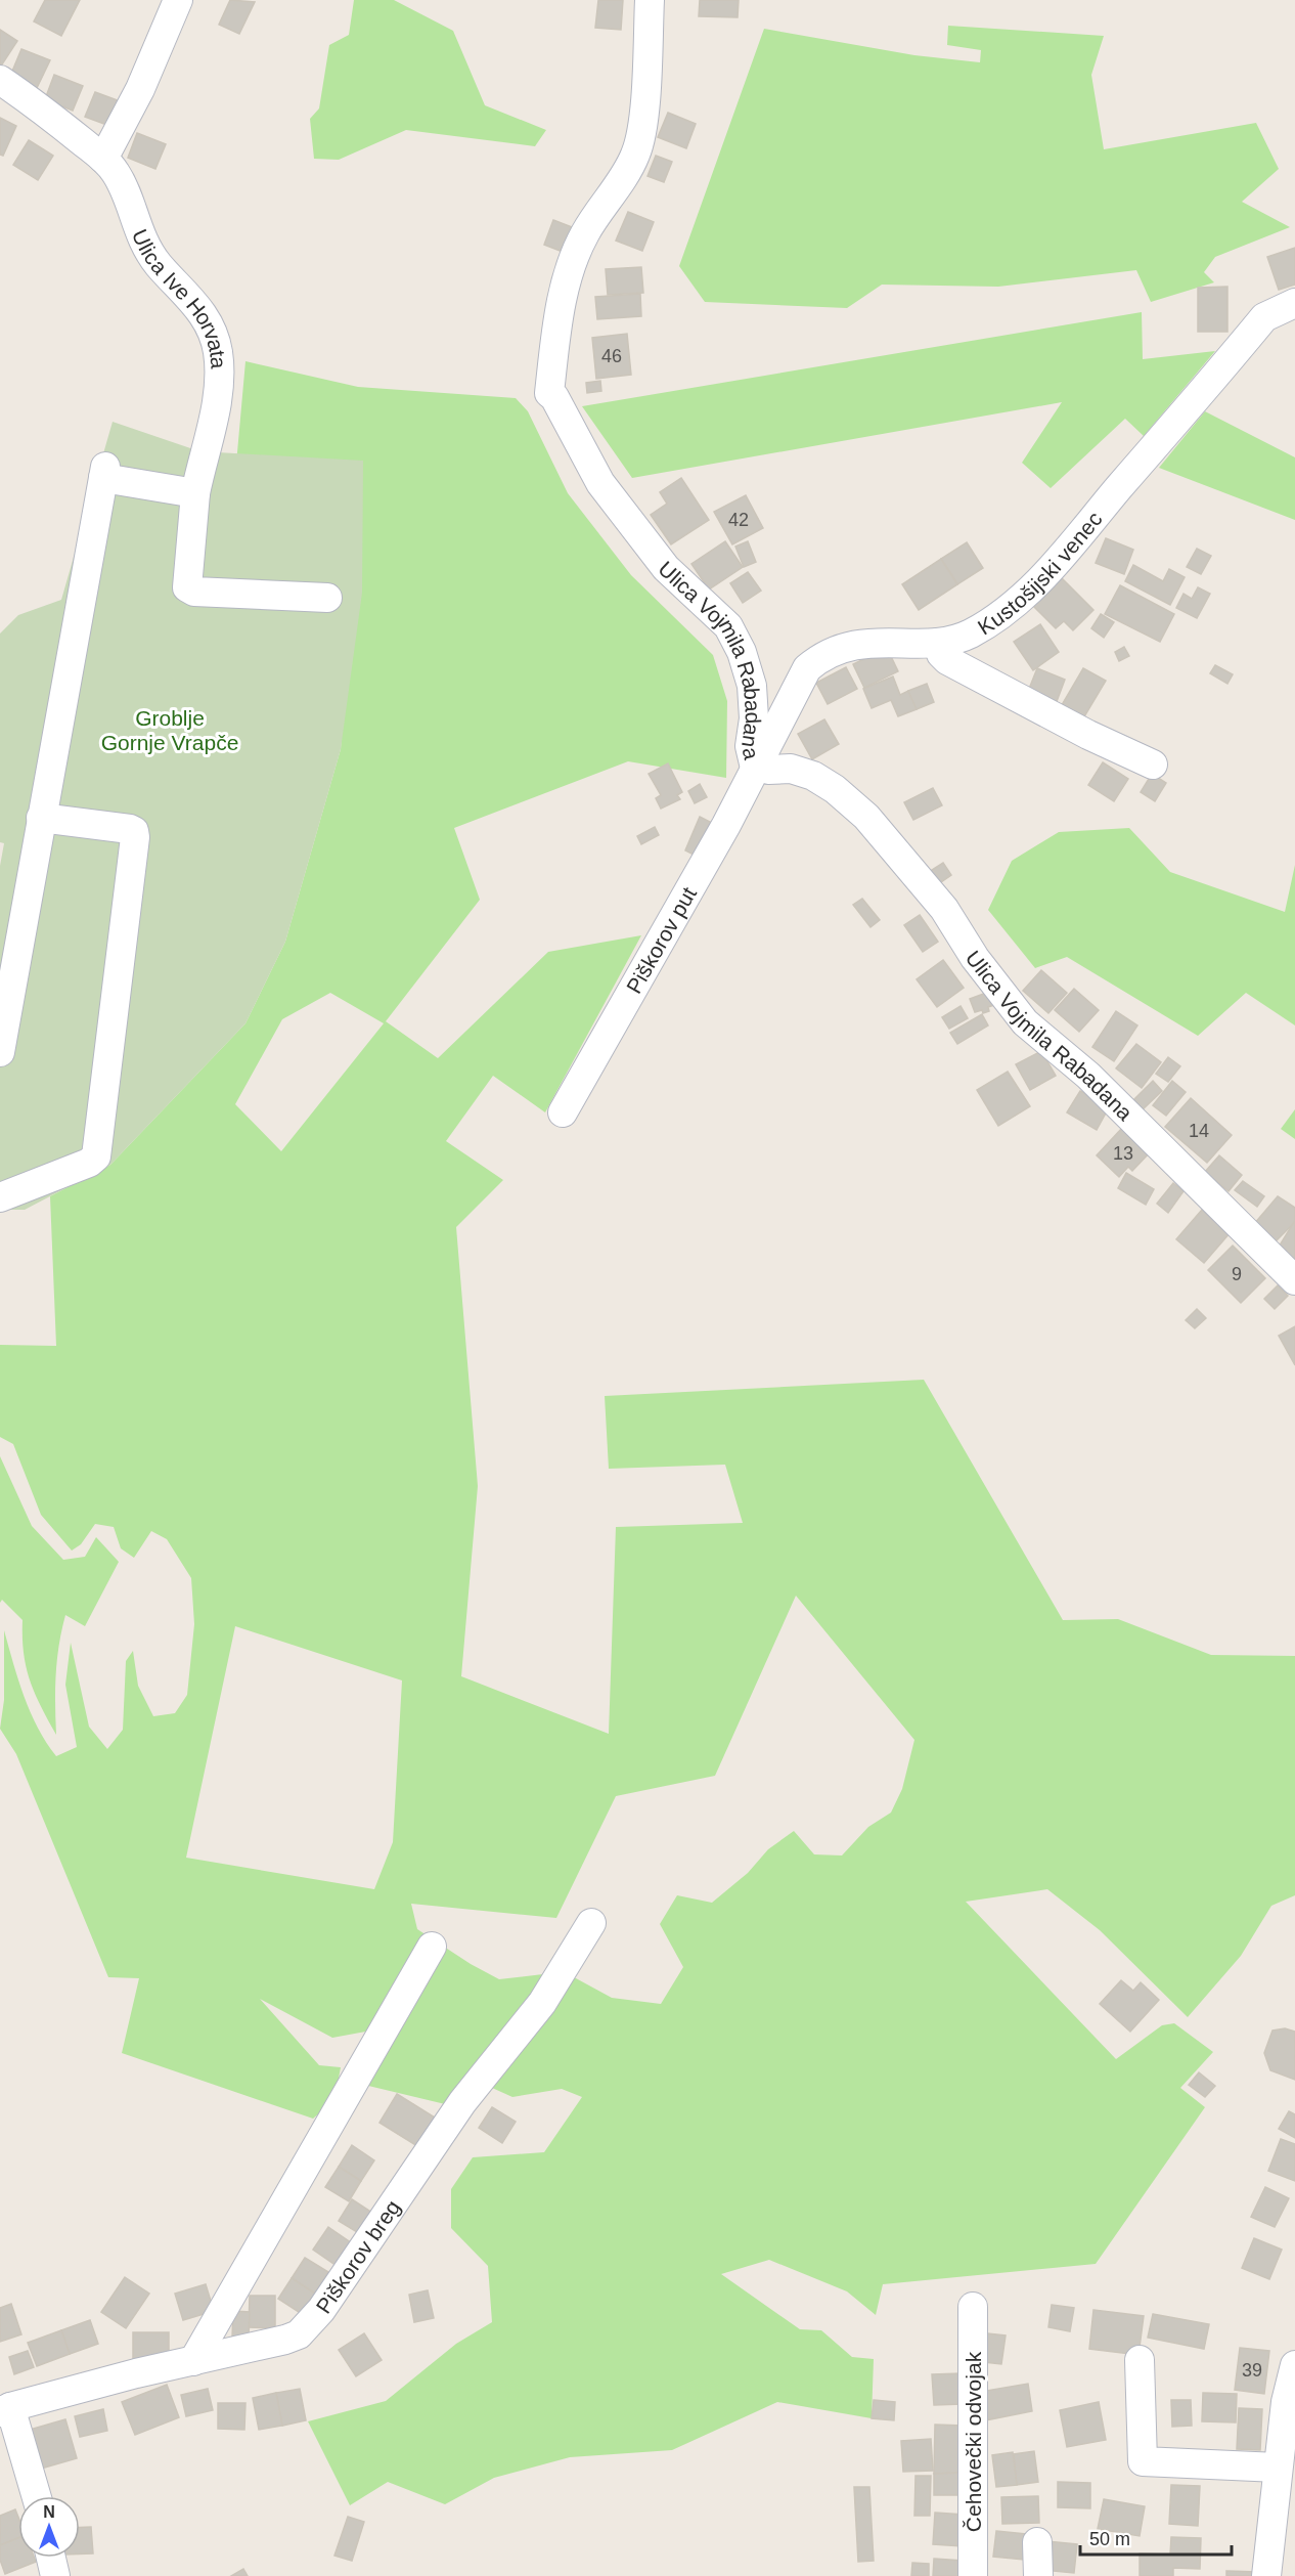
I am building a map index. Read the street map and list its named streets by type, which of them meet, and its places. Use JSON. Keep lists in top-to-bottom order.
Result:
{
  "streets": {
    "street": [
      "Ulica Ive Horvata",
      "Kustošijski venec",
      "Ulica Vojmila Rabadana",
      "Piškorov put",
      "Piškorov breg",
      "Čehovečki odvojak"
    ]
  },
  "crossings": [
    ["Kustošijski venec", "Ulica Vojmila Rabadana"],
    ["Kustošijski venec", "Piškorov put"],
    ["Ulica Vojmila Rabadana", "Piškorov put"]
  ],
  "parks": ["Groblje Gornje Vrapče"],
  "house_numbers": [
    "46",
    "42",
    "14",
    "13",
    "9",
    "39"
  ],
  "scale_bar": "50 m",
  "north": "top"
}
